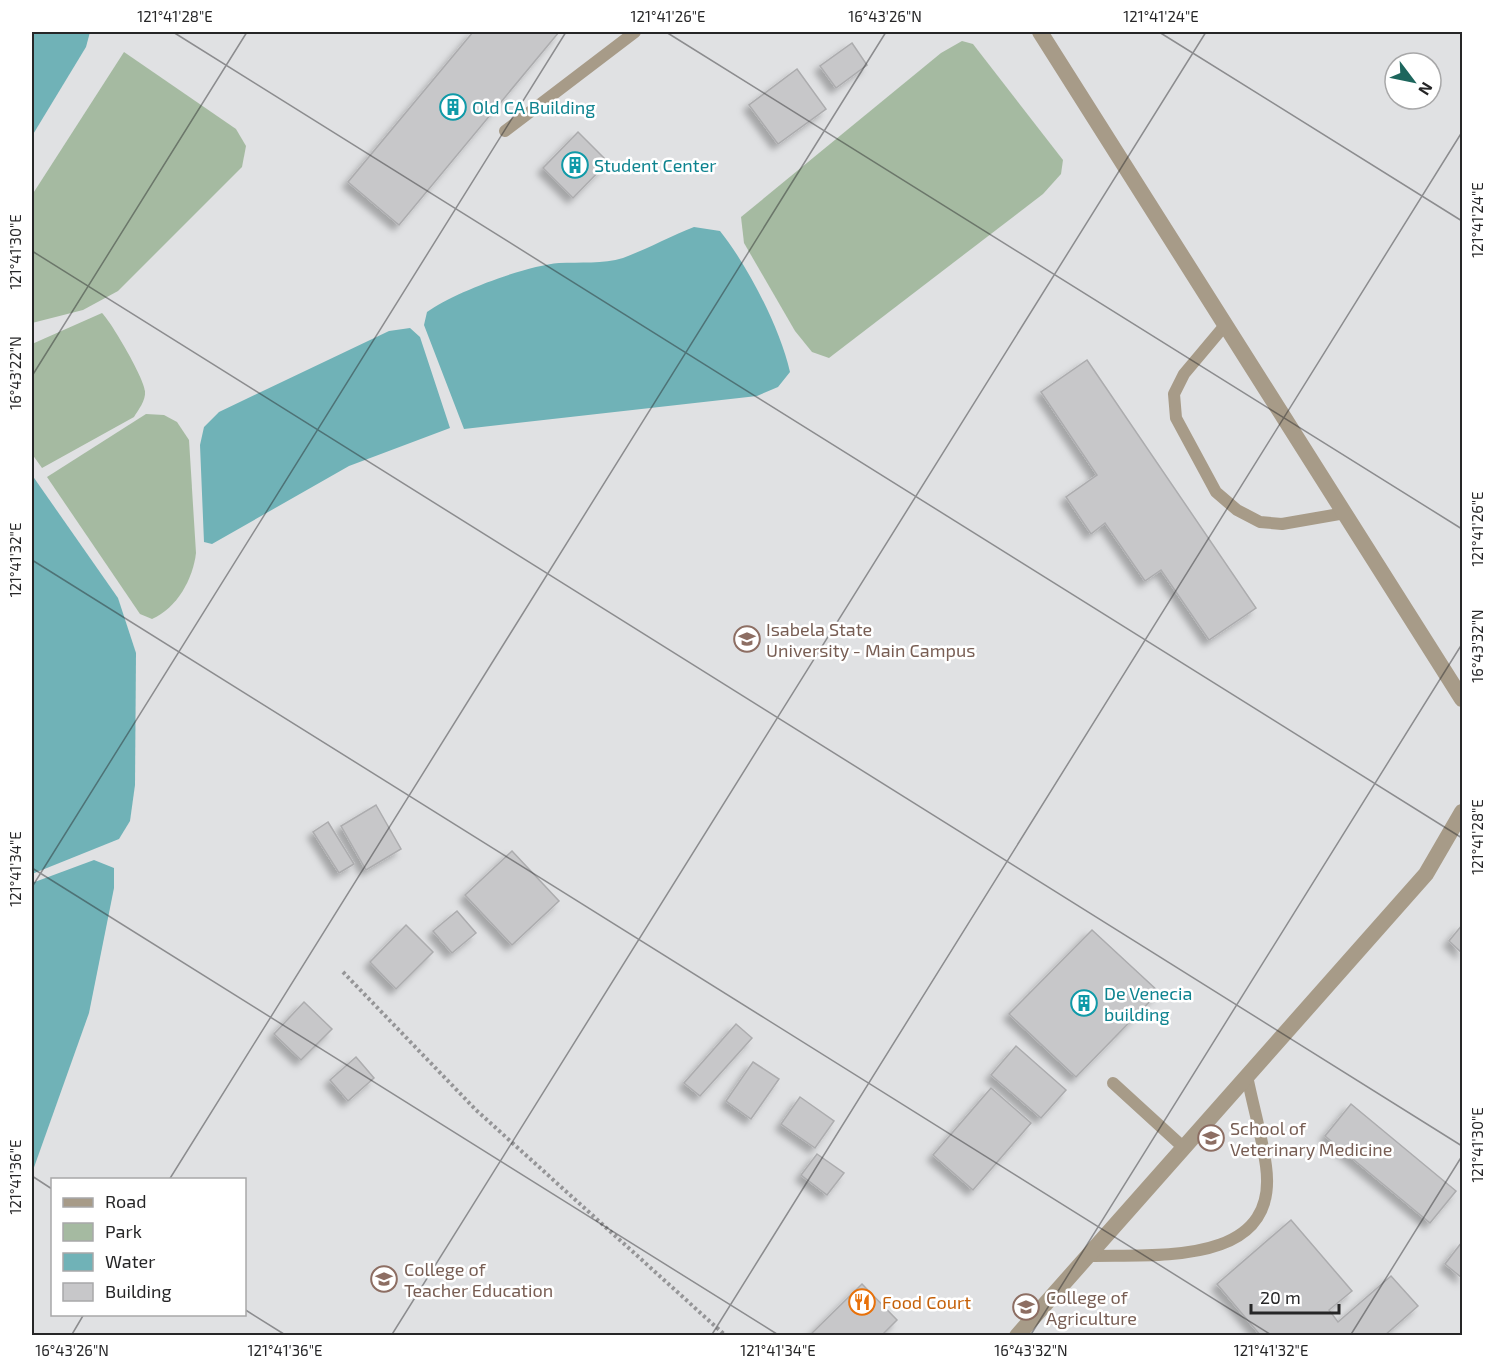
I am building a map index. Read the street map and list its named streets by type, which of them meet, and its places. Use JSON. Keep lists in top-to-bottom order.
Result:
{
  "places": {
    "building": ["Old CA Building", "Student Center", "De Venecia building"],
    "school or university": [
      "Isabela State University - Main Campus",
      "School of Veterinary Medicine",
      "College of Teacher Education",
      "College of Agriculture"
    ],
    "restaurant": ["Food Court"]
  },
  "legend": [
    "Road",
    "Park",
    "Water",
    "Building"
  ],
  "scale_bar": "20 m",
  "north": "bottom right",
  "coordinates": [
    "121°41'28\"E",
    "121°41'26\"E",
    "16°43'26\"N",
    "121°41'24\"E",
    "121°41'30\"E",
    "16°43'22\"N",
    "121°41'32\"E",
    "16°43'32\"N",
    "121°41'34\"E",
    "121°41'36\"E"
  ]
}
